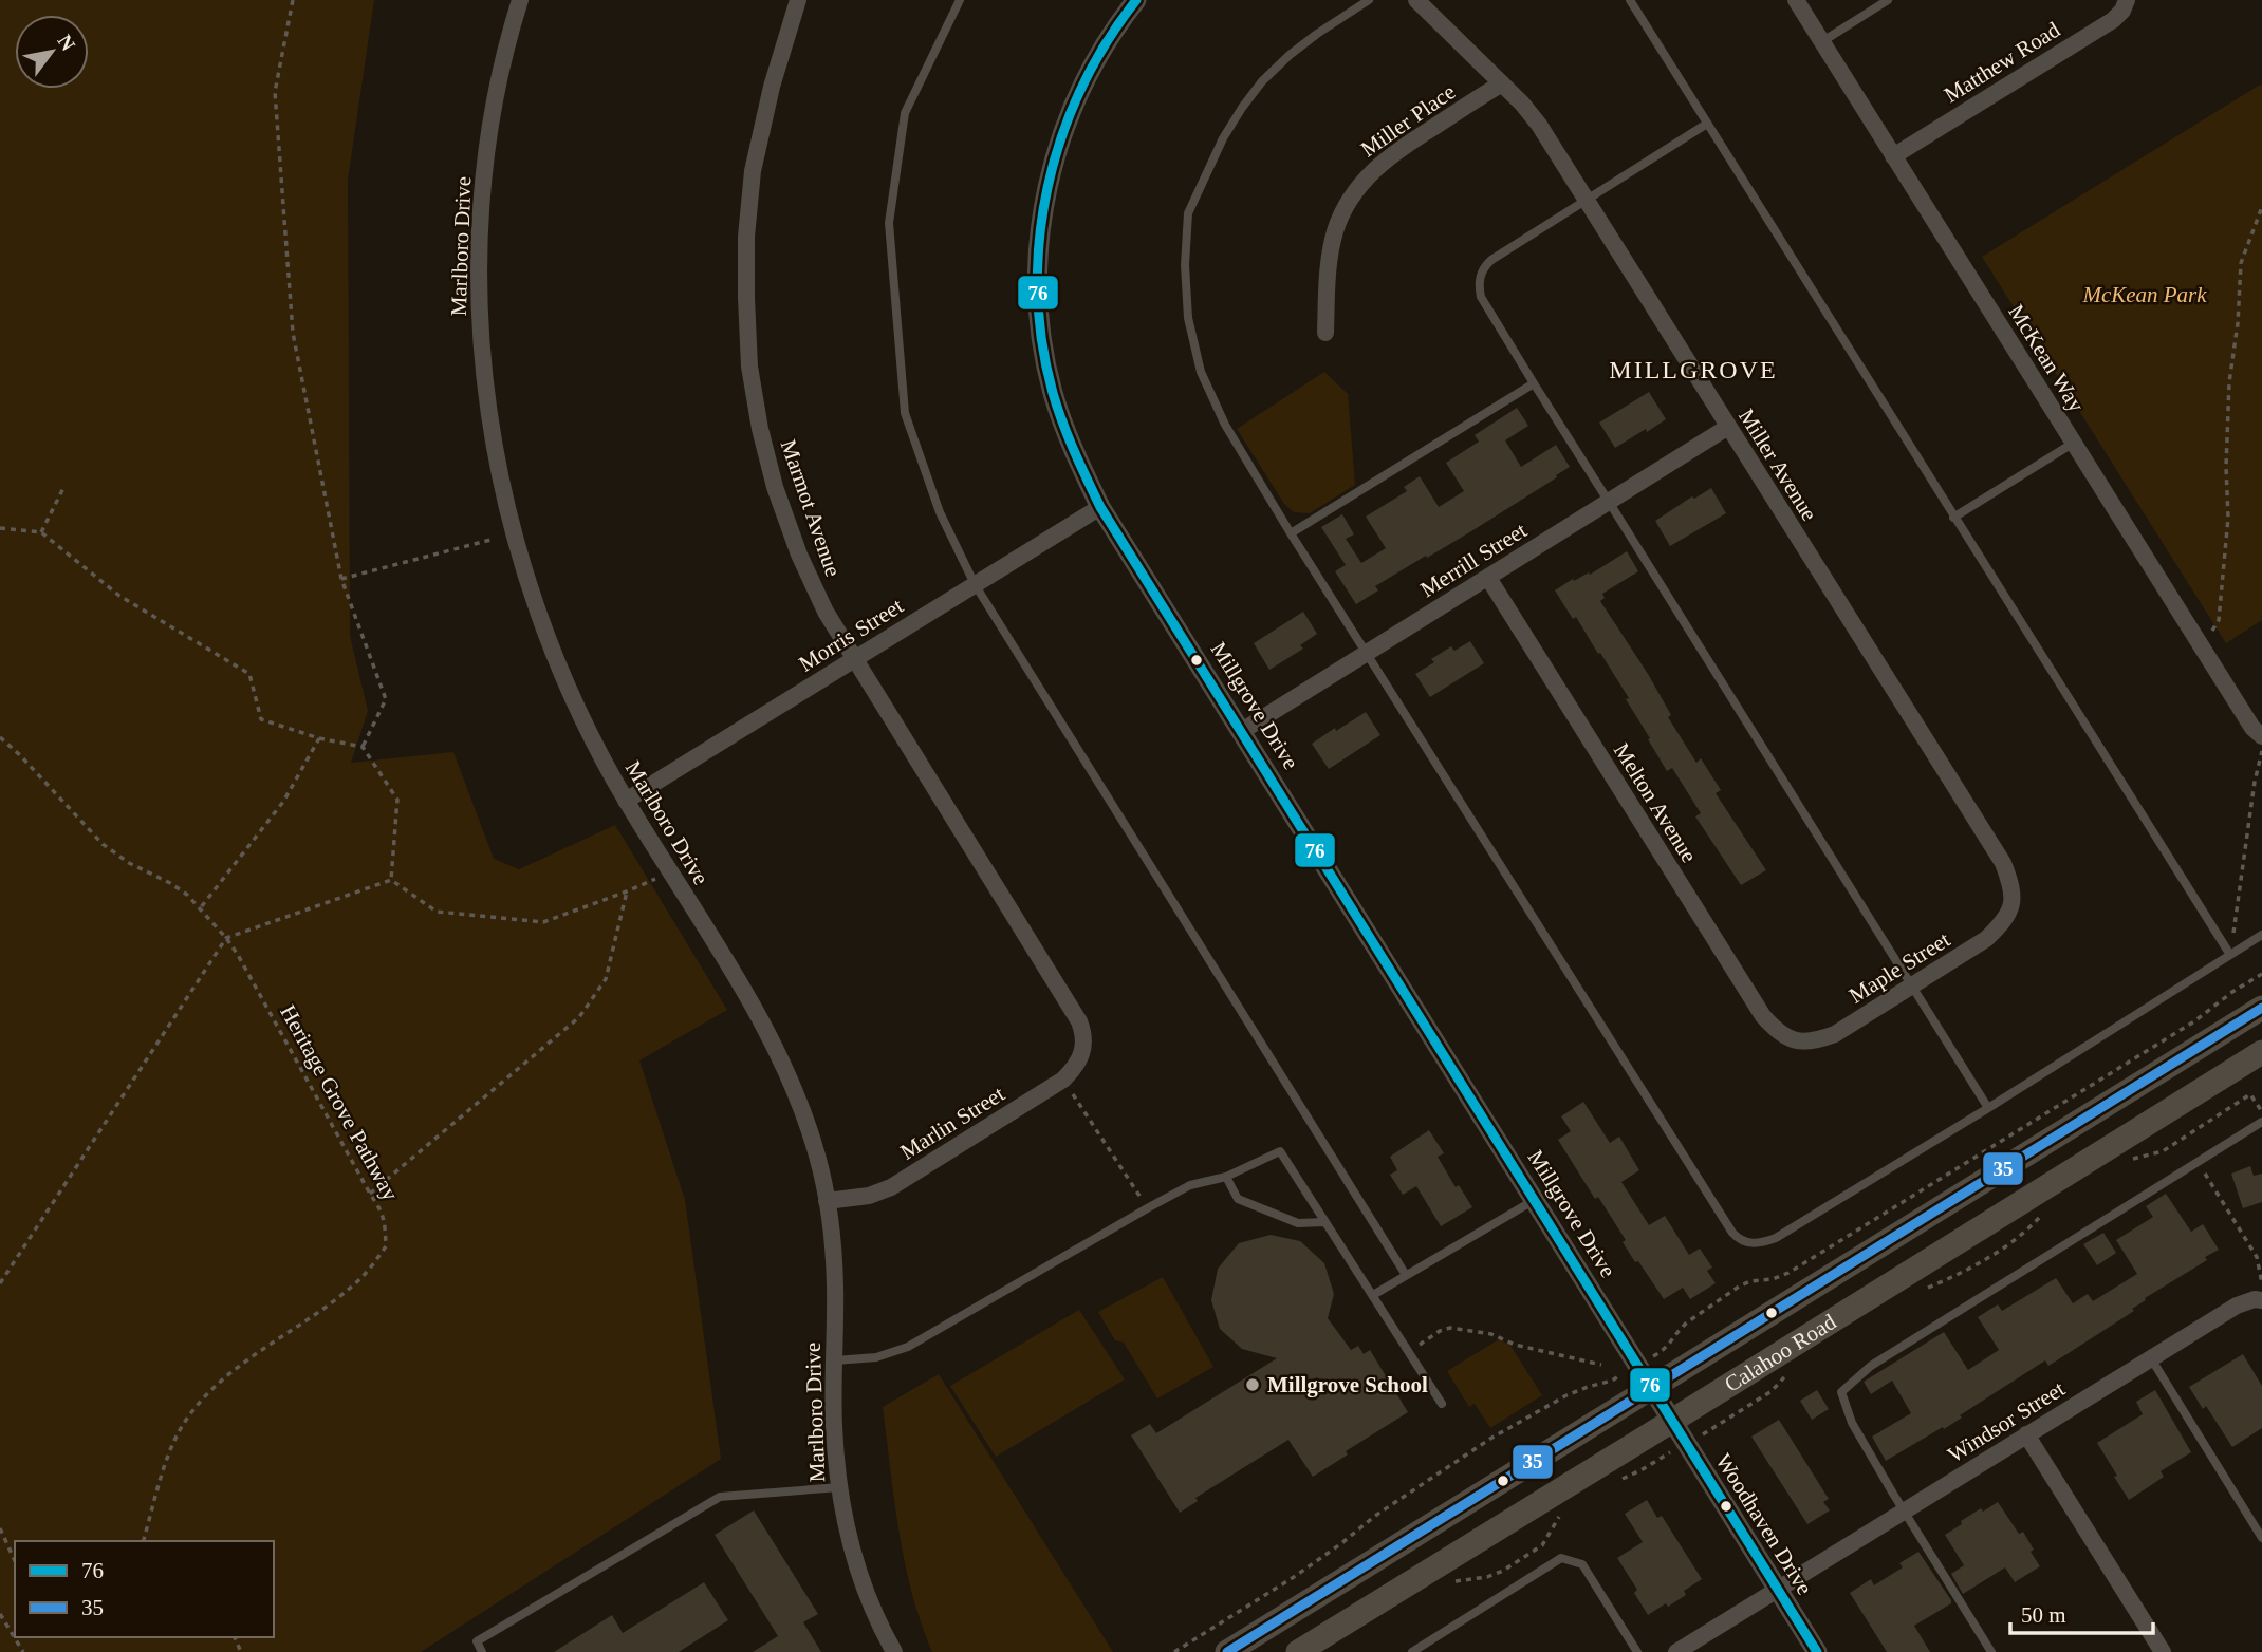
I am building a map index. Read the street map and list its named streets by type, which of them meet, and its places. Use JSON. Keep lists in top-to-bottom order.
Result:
{
  "streets": {
    "main road": ["Calahoo Road"],
    "street": [
      "Matthew Road",
      "Miller Place",
      "Marlboro Drive",
      "McKean Way",
      "Miller Avenue",
      "Marmot Avenue",
      "Merrill Street",
      "Morris Street",
      "Millgrove Drive",
      "Melton Avenue",
      "Maple Street",
      "Marlin Street",
      "Windsor Street",
      "Woodhaven Drive"
    ],
    "path": ["Heritage Grove Pathway"]
  },
  "crossings": [
    ["Matthew Road", "McKean Way"],
    ["Miller Place", "Miller Avenue"],
    ["Marlboro Drive", "Morris Street"],
    ["Marlboro Drive", "Marlin Street"],
    ["Miller Avenue", "Merrill Street"],
    ["Miller Avenue", "Maple Street"],
    ["Marmot Avenue", "Morris Street"],
    ["Marmot Avenue", "Marlin Street"],
    ["Merrill Street", "Millgrove Drive"],
    ["Merrill Street", "Melton Avenue"],
    ["Morris Street", "Millgrove Drive"],
    ["Millgrove Drive", "Calahoo Road"],
    ["Millgrove Drive", "Woodhaven Drive"],
    ["Melton Avenue", "Maple Street"],
    ["Calahoo Road", "Woodhaven Drive"],
    ["Windsor Street", "Woodhaven Drive"]
  ],
  "districts": ["MILLGROVE"],
  "parks": ["McKean Park"],
  "places": ["Millgrove School"],
  "lines": ["transit line 76", "transit line 35"],
  "legend": ["76", "35"],
  "scale_bar": "50 m",
  "north": "top right"
}
